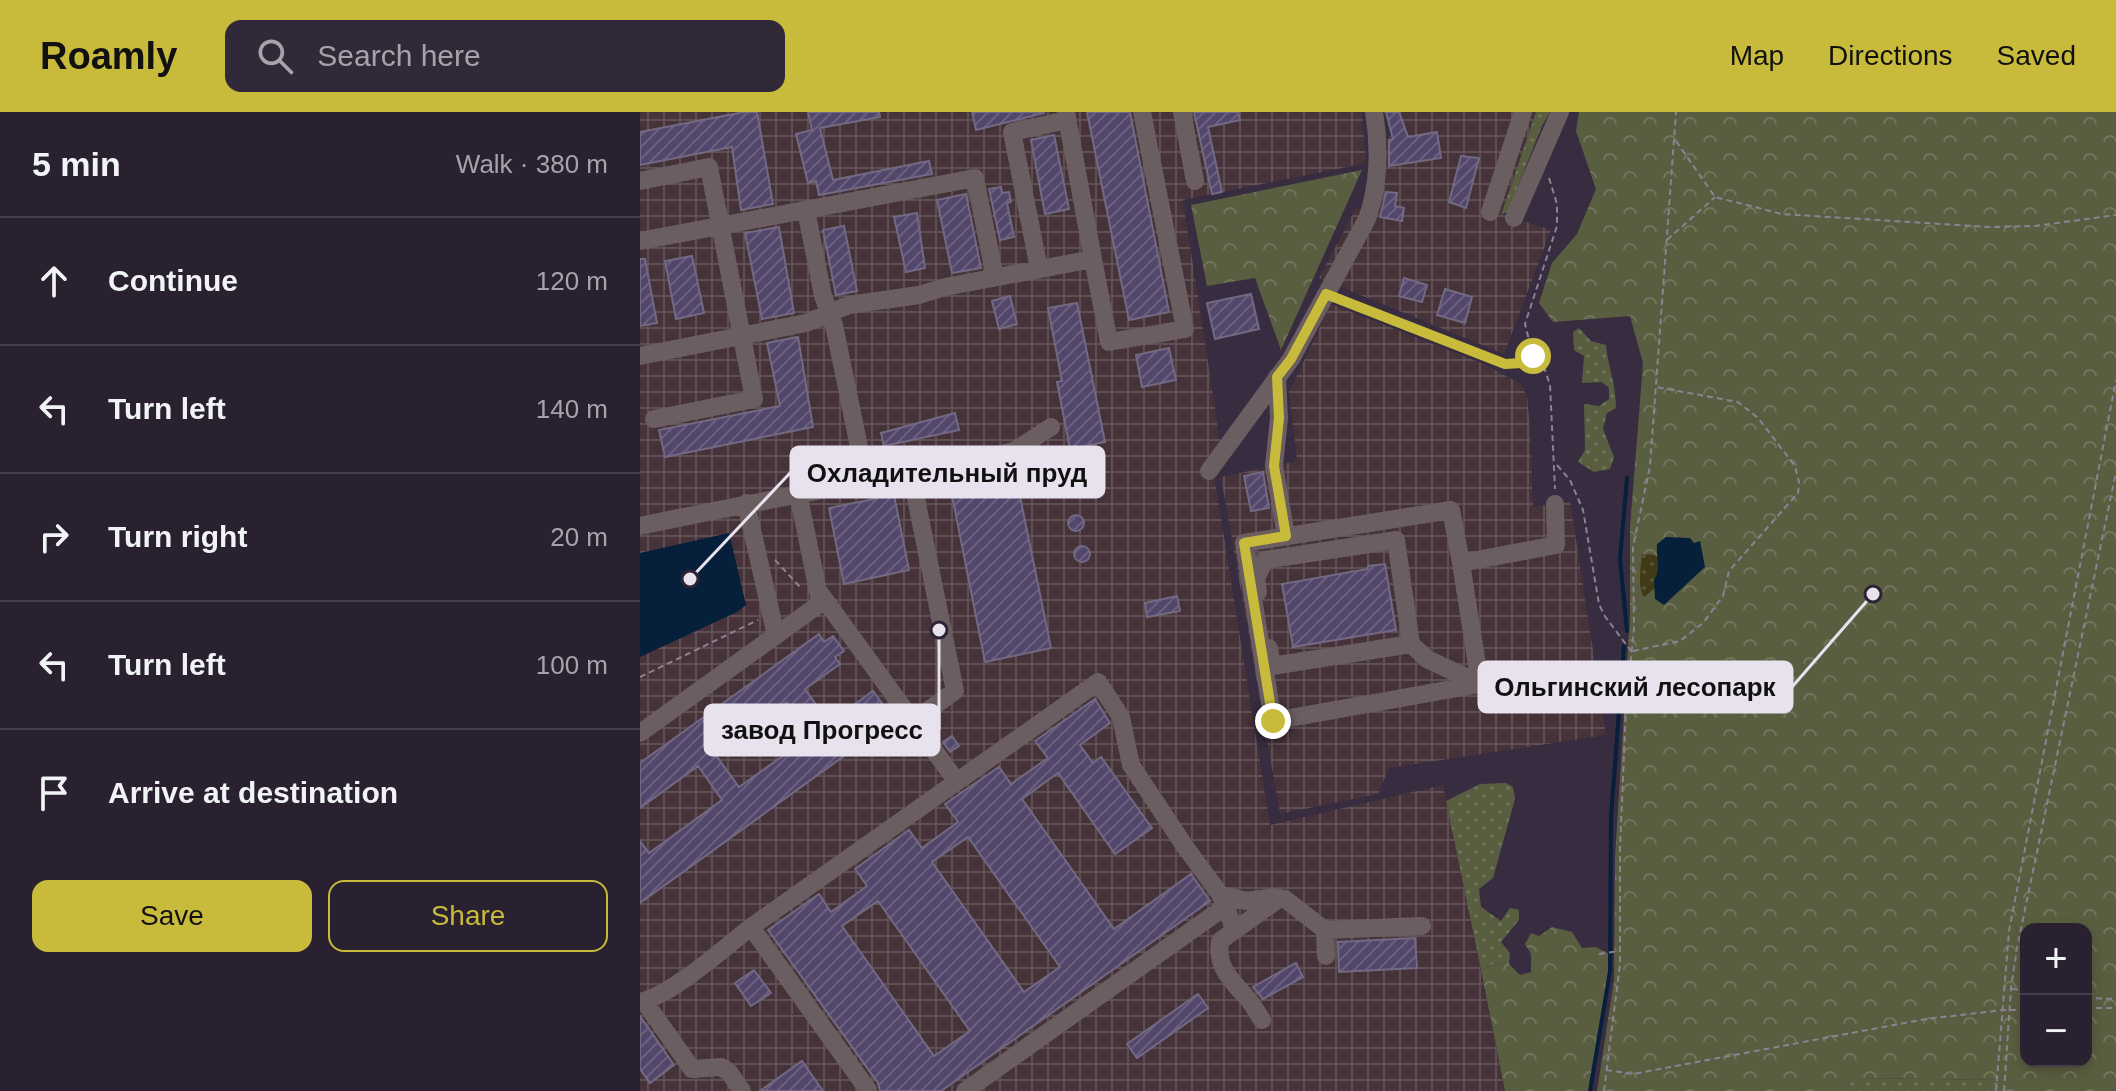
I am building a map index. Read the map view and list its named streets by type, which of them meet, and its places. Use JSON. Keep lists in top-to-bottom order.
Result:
{
  "places": ["Охладительный пруд", "Ольгинский лесопарк", "завод Прогресс"],
  "page": {
    "header": "Roamly",
    "search": "Search here",
    "nav": ["Map", "Directions", "Saved"],
    "heading": ["5 min", "Walk · 380 m"],
    "list": [
      ["Continue", "120 m"],
      ["Turn left", "140 m"],
      ["Turn right", "20 m"],
      ["Turn left", "100 m"],
      "Arrive at destination"
    ],
    "buttons": ["Save", "Share"],
    "map_buttons": ["+", "−"]
  }
}
